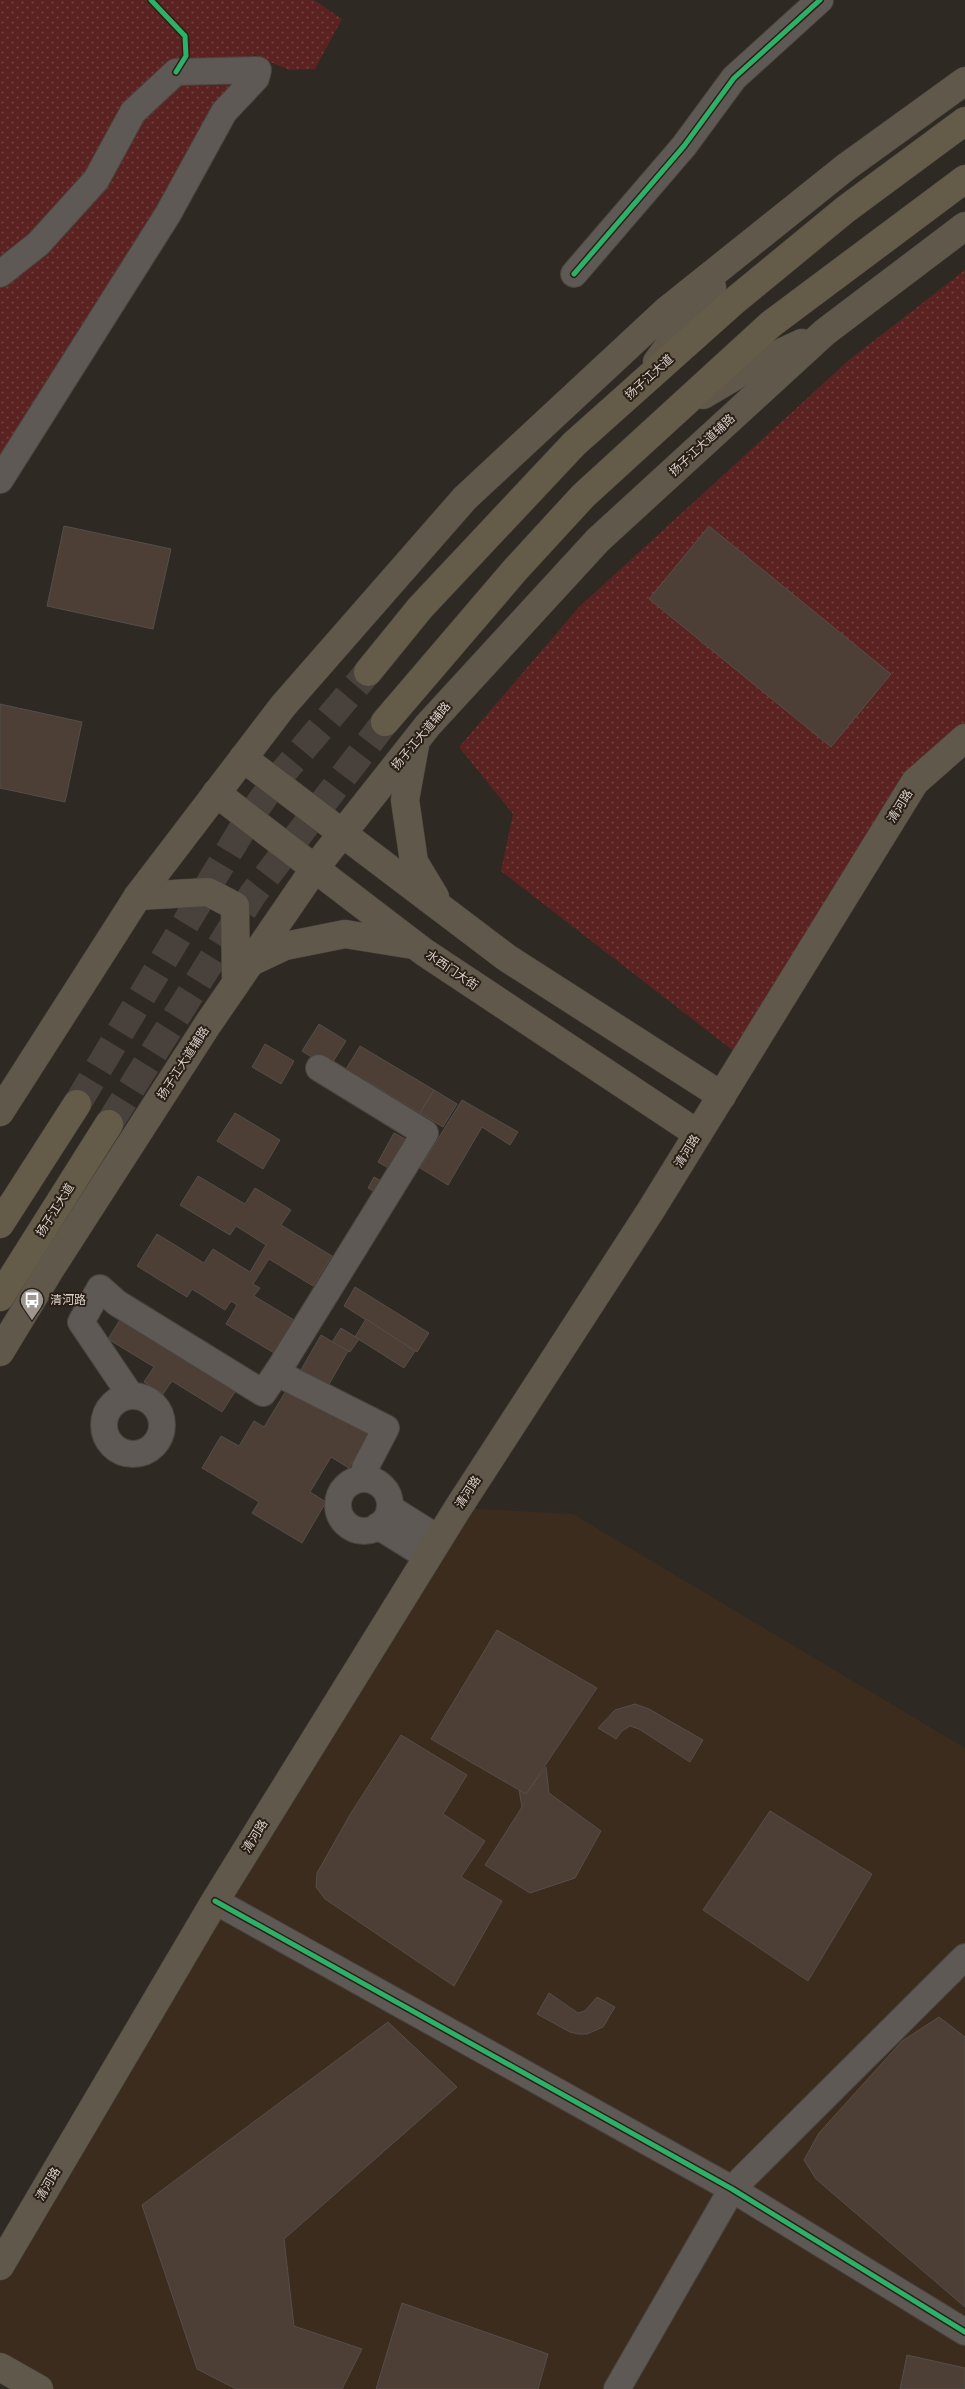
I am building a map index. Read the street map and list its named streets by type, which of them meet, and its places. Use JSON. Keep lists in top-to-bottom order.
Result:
{
  "streets": {
    "highway": ["扬子江大道"],
    "main road": ["扬子江大道辅路", "清河路", "水西门大街"]
  },
  "crossings": [
    ["扬子江大道辅路", "水西门大街"],
    ["清河路", "水西门大街"]
  ],
  "places": {
    "bus stop": ["清河路"]
  }
}
